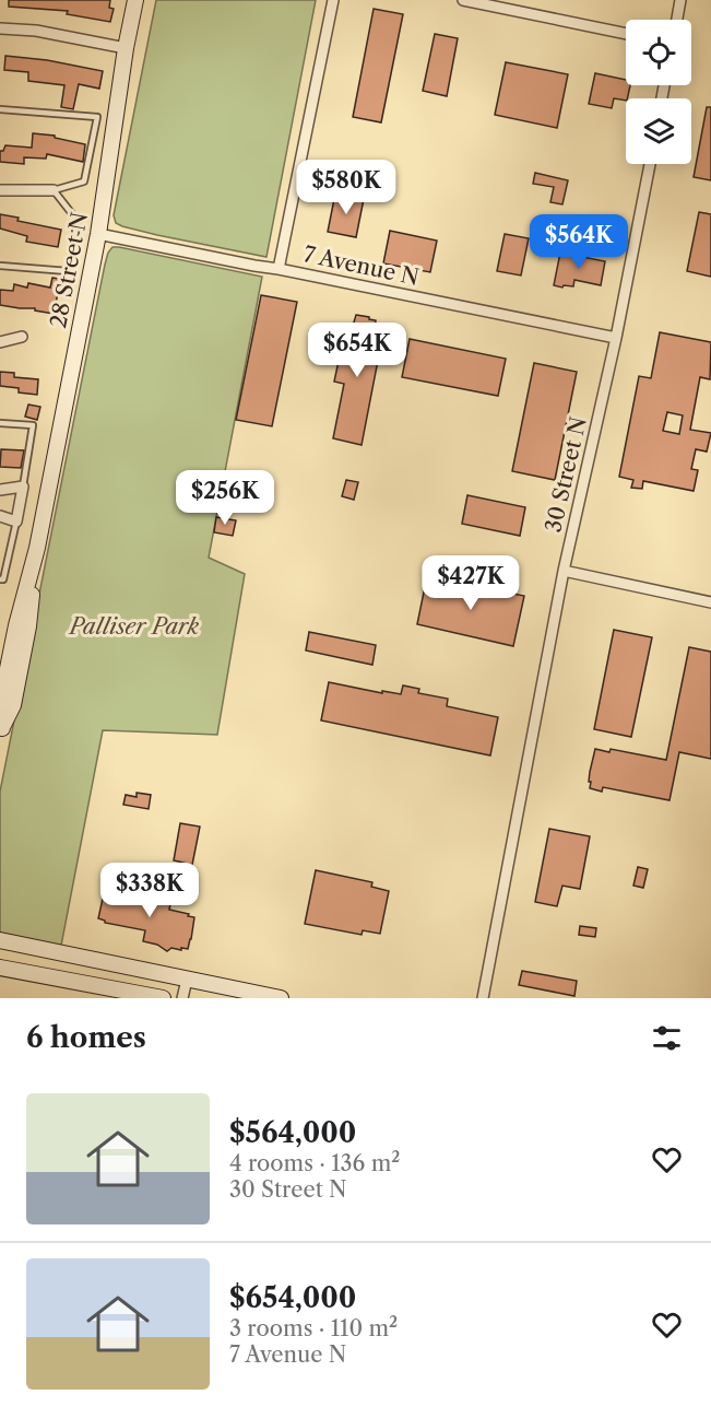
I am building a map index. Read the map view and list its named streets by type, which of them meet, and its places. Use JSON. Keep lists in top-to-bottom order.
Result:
{
  "streets": {
    "main road": ["28 Street N"],
    "street": ["7 Avenue N", "30 Street N"]
  },
  "crossings": [
    ["7 Avenue N", "28 Street N"],
    ["7 Avenue N", "30 Street N"]
  ],
  "parks": ["Palliser Park"],
  "page": {
    "price": [
      "$580K",
      "$564K",
      "$654K",
      "$256K",
      "$427K",
      "$338K"
    ],
    "heading": "6 homes",
    "list": [
      {
        "name": "$564,000",
        "note": "4 rooms · 136 m² · 30 Street N"
      },
      {
        "name": "$654,000",
        "note": "3 rooms · 110 m² · 7 Avenue N"
      }
    ]
  }
}
